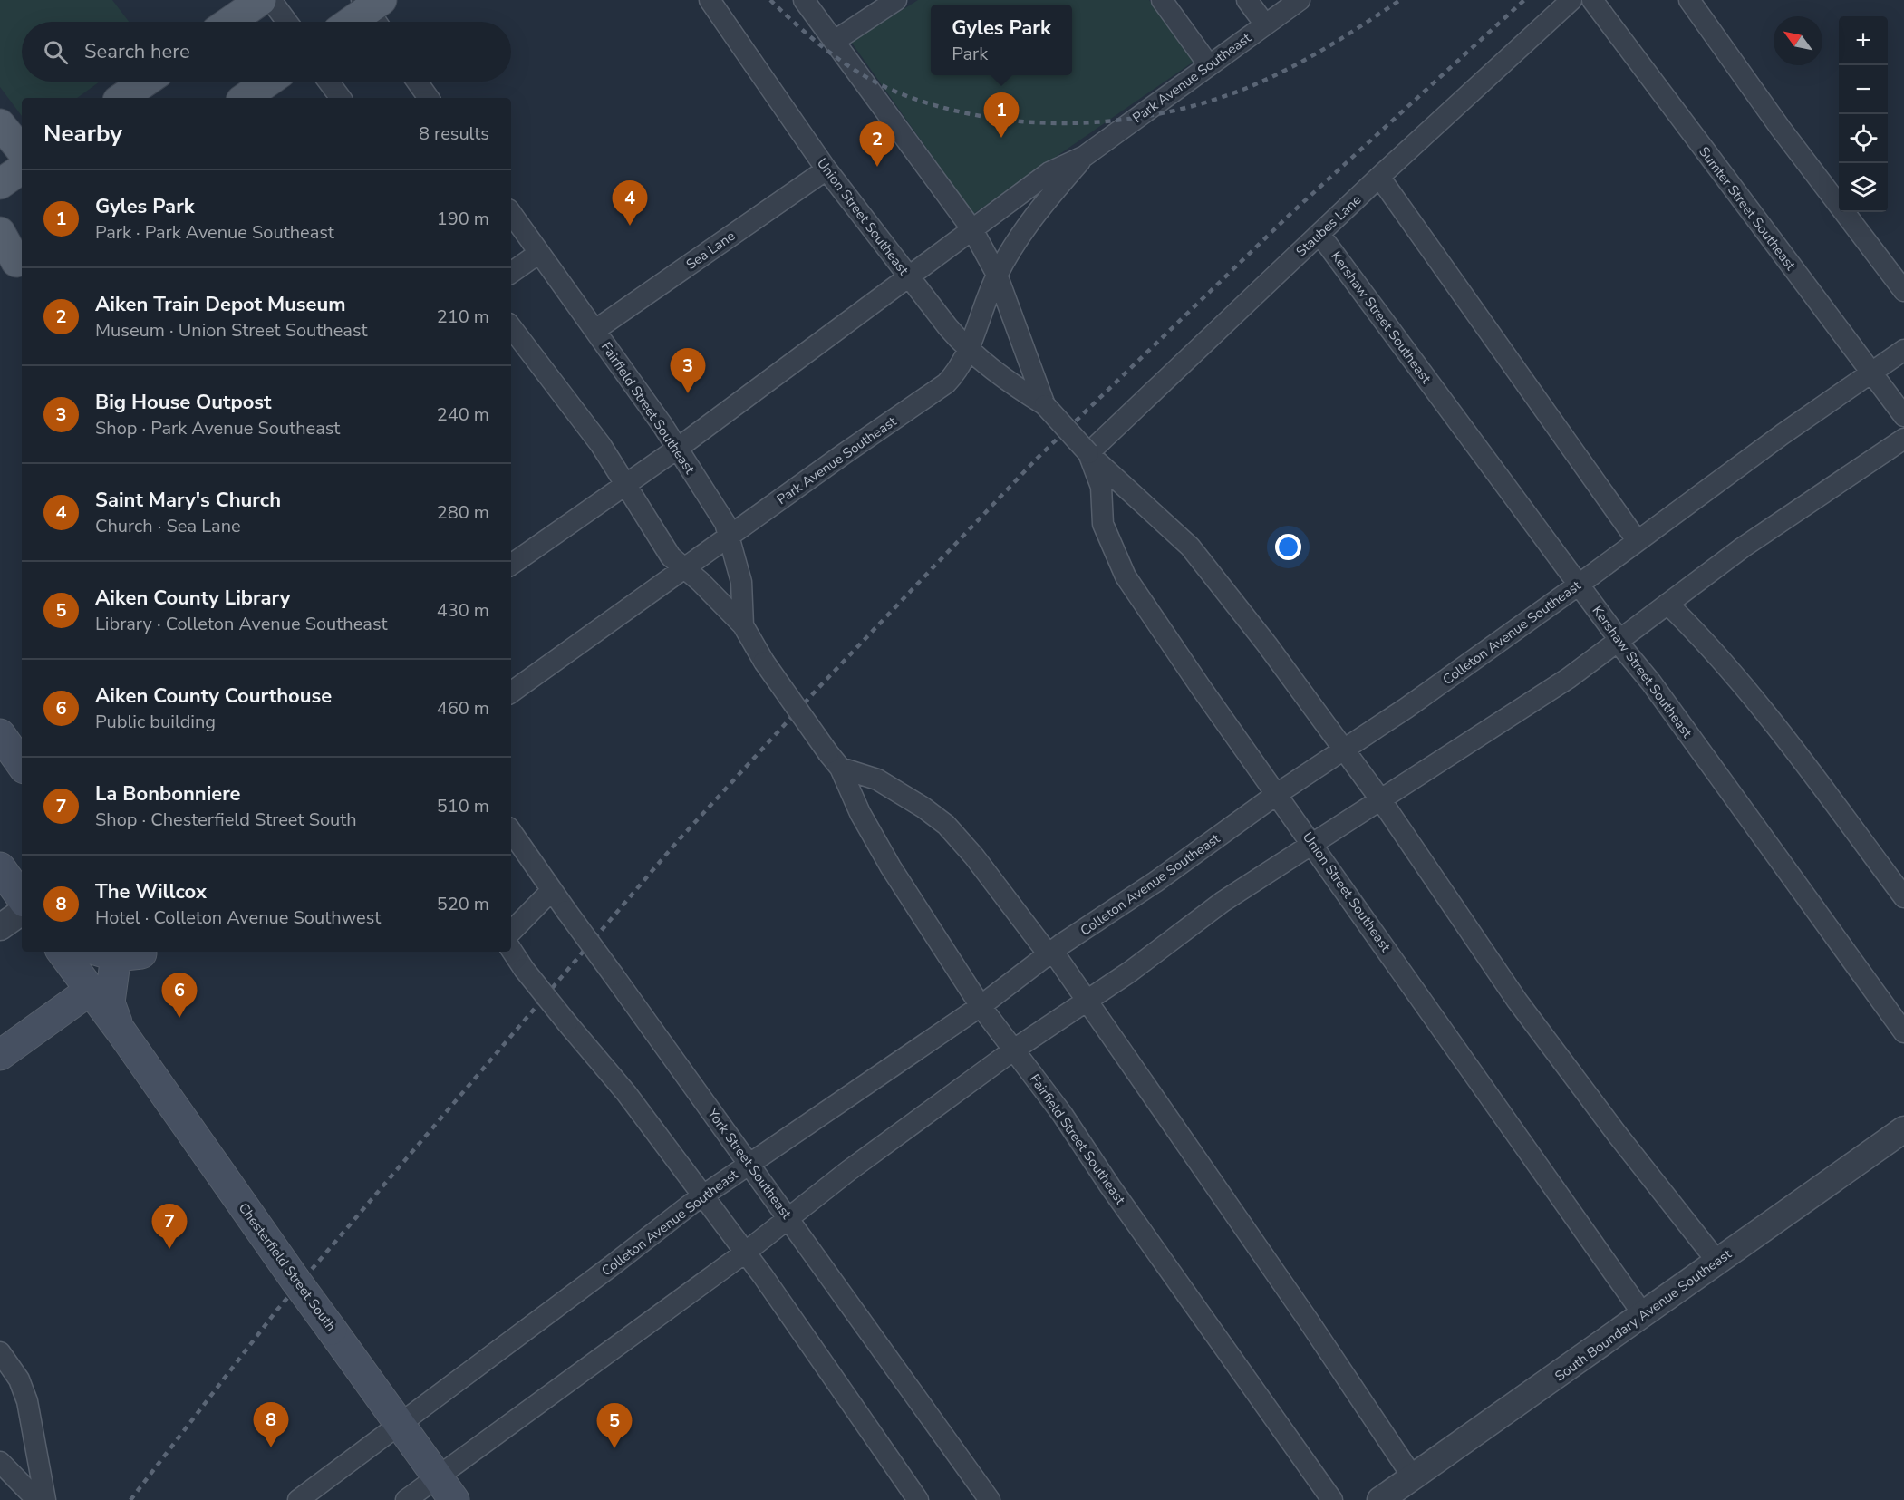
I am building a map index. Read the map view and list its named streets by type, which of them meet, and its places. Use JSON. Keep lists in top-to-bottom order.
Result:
{
  "streets": {
    "main road": ["Chesterfield Street South"],
    "street": [
      "Park Avenue Southeast",
      "Sumter Street Southeast",
      "Union Street Southeast",
      "Staubes Lane",
      "Sea Lane",
      "Kershaw Street Southeast",
      "Fairfield Street Southeast",
      "Colleton Avenue Southeast",
      "York Street Southeast",
      "South Boundary Avenue Southeast"
    ]
  },
  "crossings": [
    ["Park Avenue Southeast", "Union Street Southeast"],
    ["Park Avenue Southeast", "Fairfield Street Southeast"],
    ["Sumter Street Southeast", "Colleton Avenue Southeast"],
    ["Union Street Southeast", "Staubes Lane"],
    ["Union Street Southeast", "Sea Lane"],
    ["Union Street Southeast", "Colleton Avenue Southeast"],
    ["Union Street Southeast", "South Boundary Avenue Southeast"],
    ["Staubes Lane", "Kershaw Street Southeast"],
    ["Sea Lane", "Fairfield Street Southeast"],
    ["Kershaw Street Southeast", "Colleton Avenue Southeast"],
    ["Fairfield Street Southeast", "Colleton Avenue Southeast"],
    ["Colleton Avenue Southeast", "York Street Southeast"],
    ["Colleton Avenue Southeast", "Chesterfield Street South"]
  ],
  "north": "top left",
  "page": {
    "popup": ["Gyles Park", "Park"],
    "map_buttons": ["+", "−"],
    "search": "Search here",
    "pins": [
      "1",
      "2",
      "4",
      "3",
      "6",
      "7",
      "8",
      "5"
    ],
    "heading": ["Nearby", "8 results"],
    "list": [
      {
        "mark": "1",
        "name": "Gyles Park",
        "note": "Park · Park Avenue Southeast",
        "value": "190 m"
      },
      {
        "mark": "2",
        "name": "Aiken Train Depot Museum",
        "note": "Museum · Union Street Southeast",
        "value": "210 m"
      },
      {
        "mark": "3",
        "name": "Big House Outpost",
        "note": "Shop · Park Avenue Southeast",
        "value": "240 m"
      },
      {
        "mark": "4",
        "name": "Saint Mary's Church",
        "note": "Church · Sea Lane",
        "value": "280 m"
      },
      {
        "mark": "5",
        "name": "Aiken County Library",
        "note": "Library · Colleton Avenue Southeast",
        "value": "430 m"
      },
      {
        "mark": "6",
        "name": "Aiken County Courthouse",
        "note": "Public building",
        "value": "460 m"
      },
      {
        "mark": "7",
        "name": "La Bonbonniere",
        "note": "Shop · Chesterfield Street South",
        "value": "510 m"
      },
      {
        "mark": "8",
        "name": "The Willcox",
        "note": "Hotel · Colleton Avenue Southwest",
        "value": "520 m"
      }
    ]
  }
}
